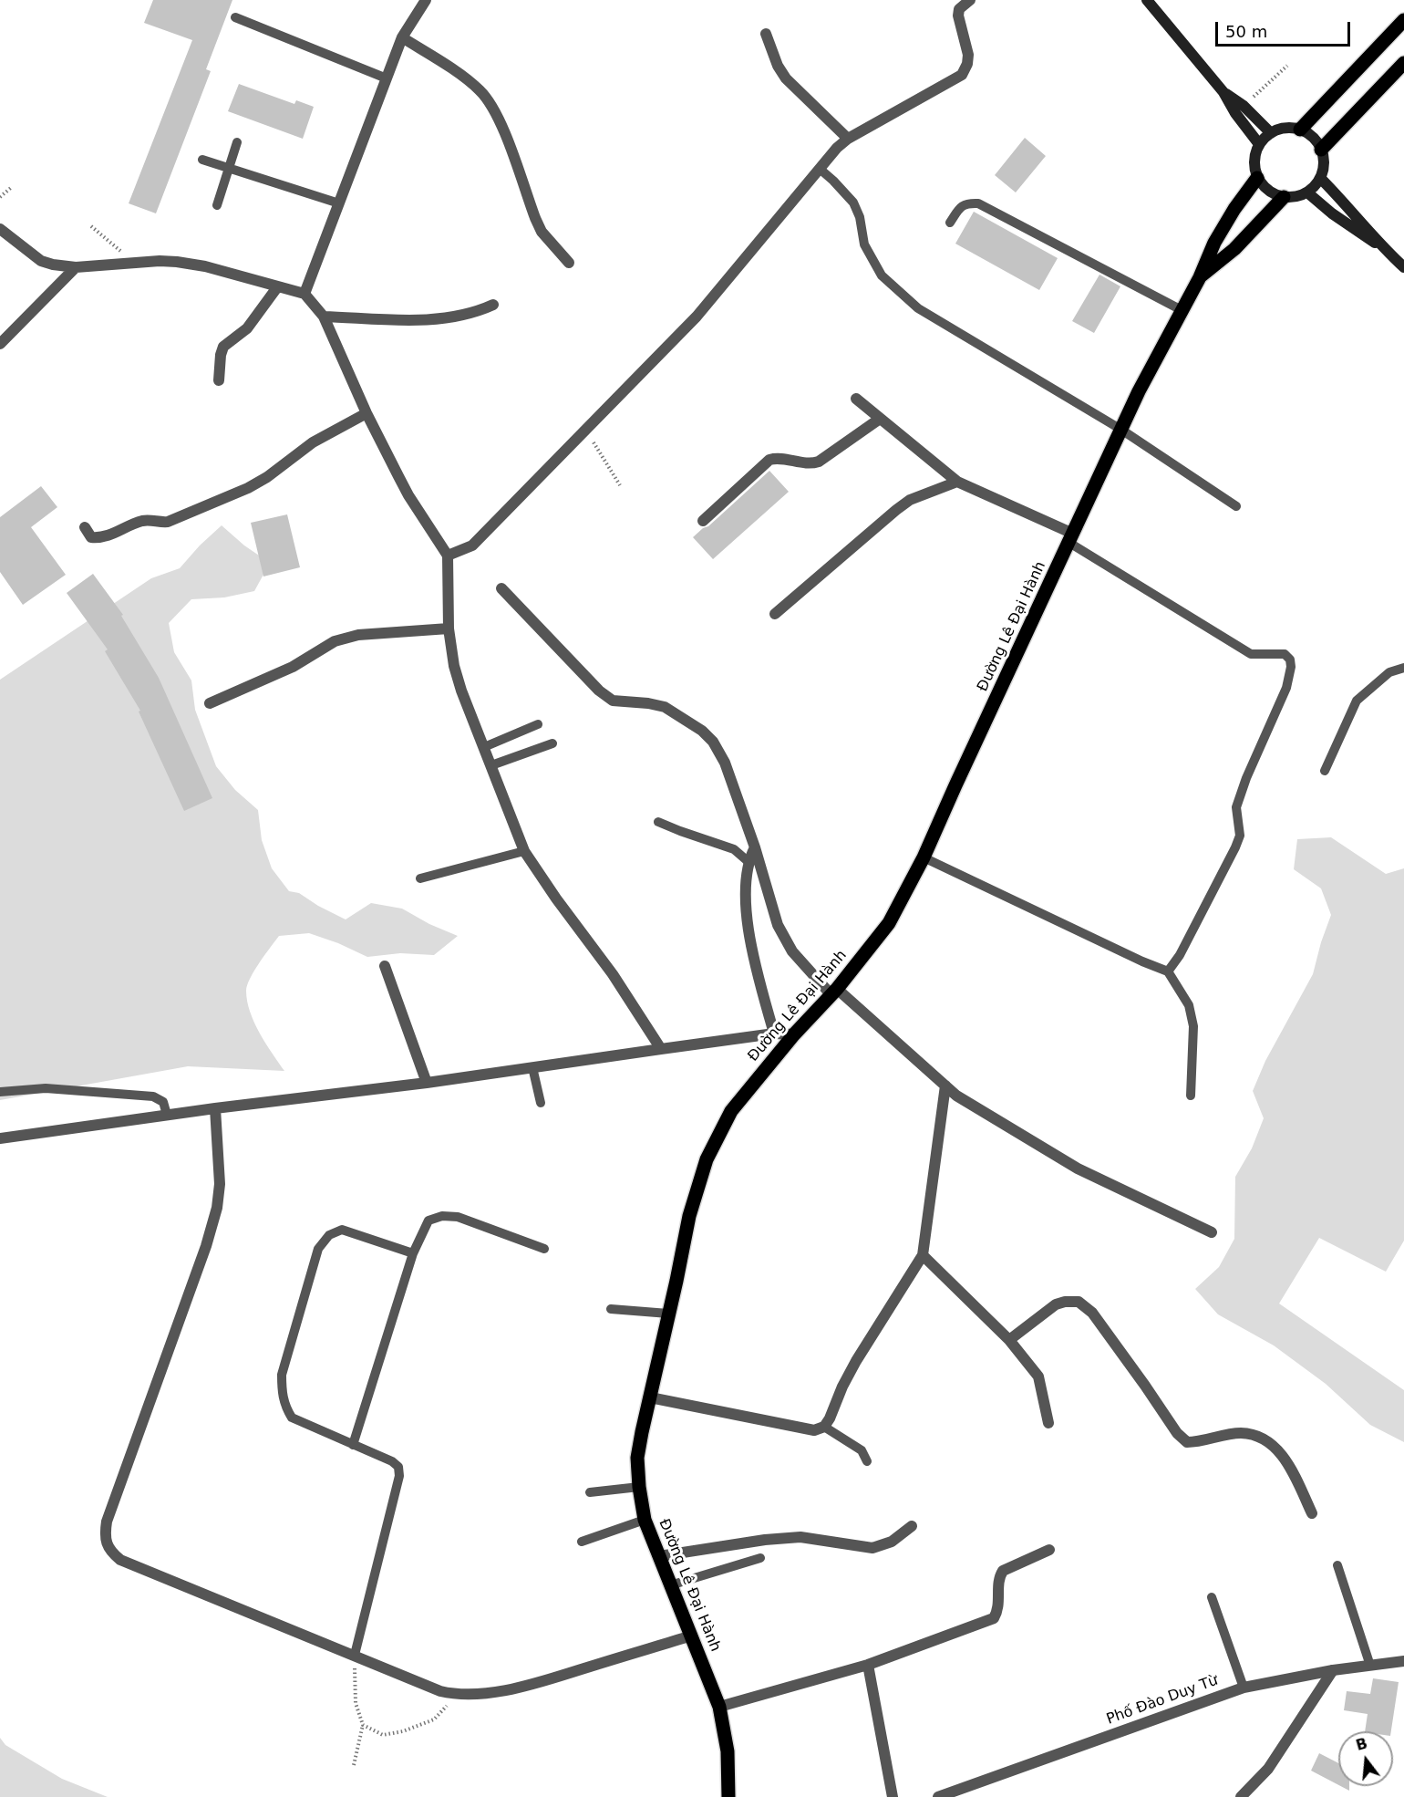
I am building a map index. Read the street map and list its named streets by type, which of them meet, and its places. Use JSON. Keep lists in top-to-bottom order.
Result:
{
  "streets": {
    "main road": ["Đường Lê Đại Hành"],
    "street": ["Phố Đào Duy Từ"]
  },
  "scale_bar": "50 m",
  "north": "top"
}
